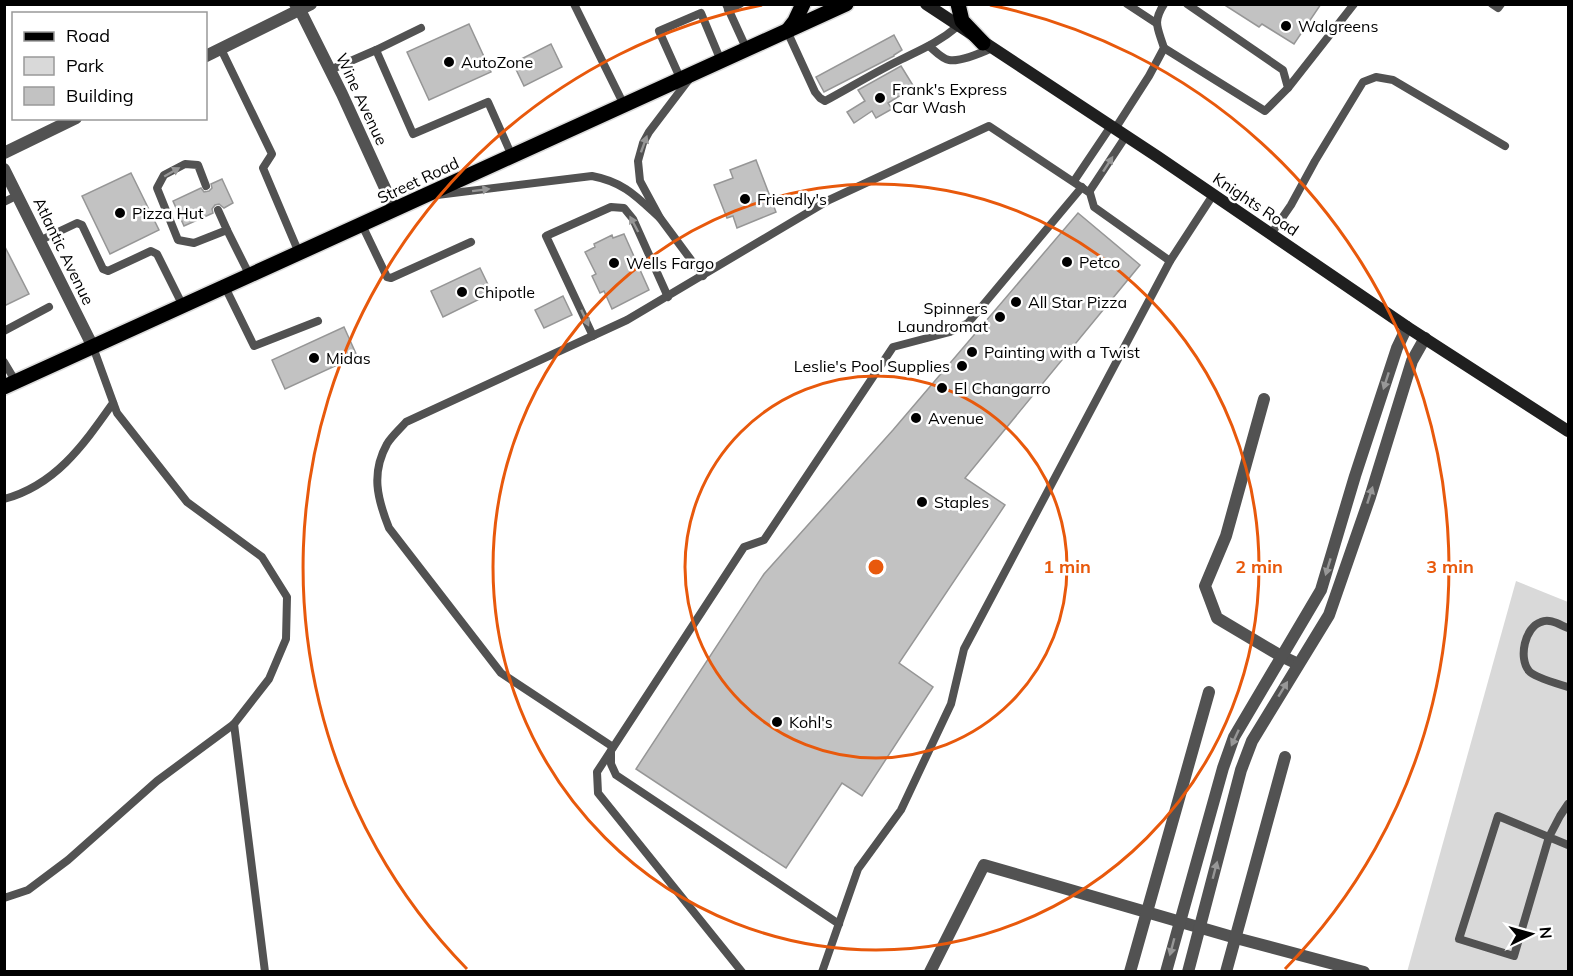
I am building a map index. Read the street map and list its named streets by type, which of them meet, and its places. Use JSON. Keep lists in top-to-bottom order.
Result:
{
  "streets": {
    "main road": ["Street Road", "Knights Road"],
    "street": ["Wine Avenue", "Atlantic Avenue"]
  },
  "crossings": [
    ["Wine Avenue", "Street Road"],
    ["Street Road", "Atlantic Avenue"]
  ],
  "places": [
    "Walgreens",
    "AutoZone",
    "Frank's Express Car Wash",
    "Friendly's",
    "Pizza Hut",
    "Petco",
    "Wells Fargo",
    "Chipotle",
    "All Star Pizza",
    "Spinners Laundromat",
    "Painting with a Twist",
    "Midas",
    "Leslie's Pool Supplies",
    "El Changarro",
    "Avenue",
    "Staples",
    "Kohl's"
  ],
  "legend": ["Road", "Park", "Building"],
  "north": "right",
  "rings": ["1 min", "2 min", "3 min"]
}
